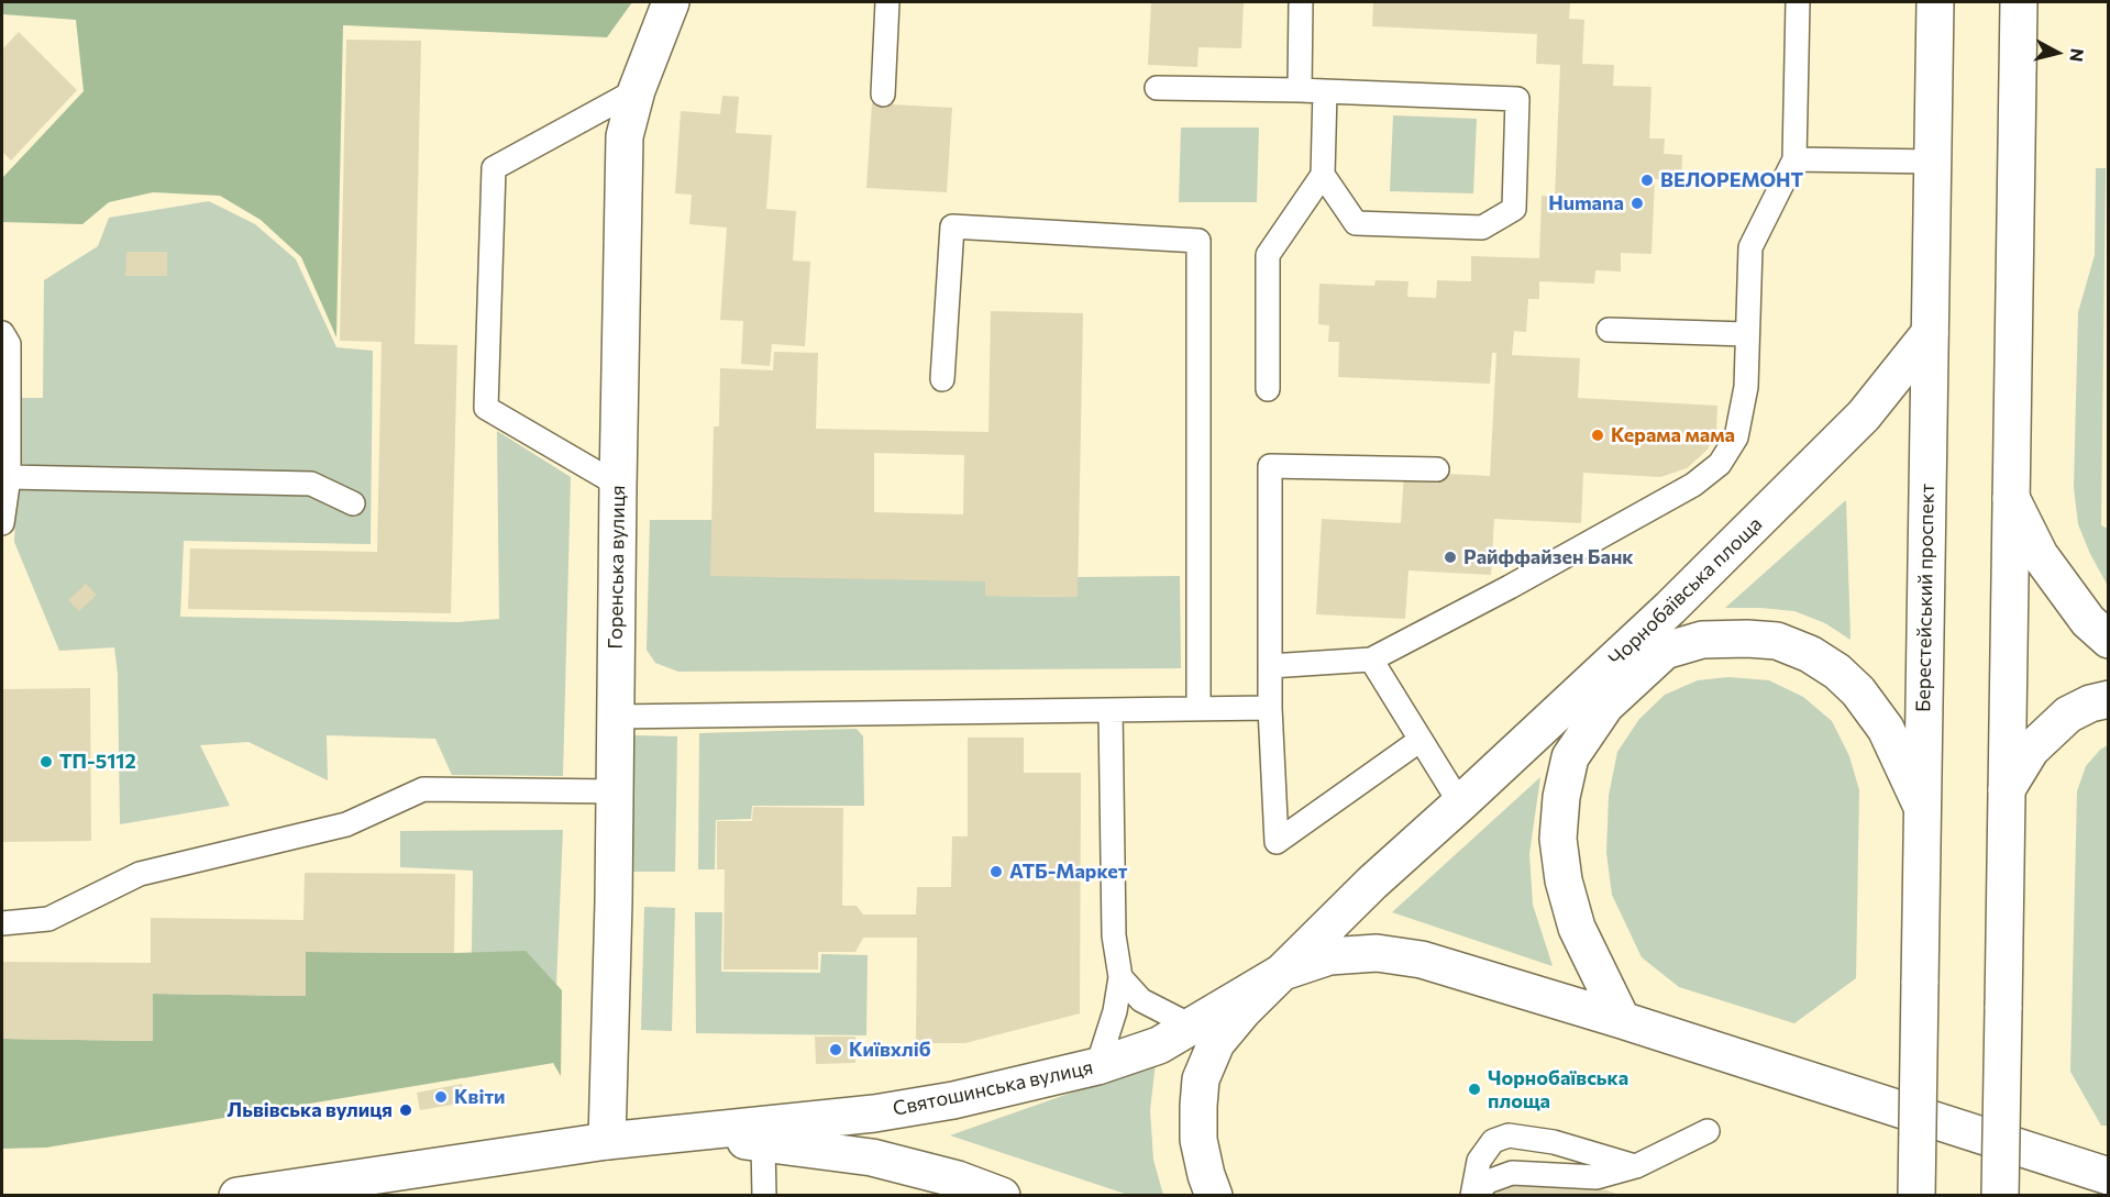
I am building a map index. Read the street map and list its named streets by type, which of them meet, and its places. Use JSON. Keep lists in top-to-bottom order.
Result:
{
  "streets": {
    "main road": [
      "Горенська вулиця",
      "Чорнобаївська площа",
      "Берестейський проспект",
      "Святошинська вулиця"
    ]
  },
  "crossings": [
    ["Горенська вулиця", "Святошинська вулиця"],
    ["Чорнобаївська площа", "Берестейський проспект"],
    ["Чорнобаївська площа", "Святошинська вулиця"]
  ],
  "places": [
    "ВЕЛОРЕМОНТ",
    "Humana",
    "Керама мама",
    "Райффайзен Банк",
    "ТП-5112",
    "АТБ-Маркет",
    "Київхліб",
    "Чорнобаївська площа",
    "Квіти",
    "Львівська вулиця"
  ],
  "north": "right"
}
